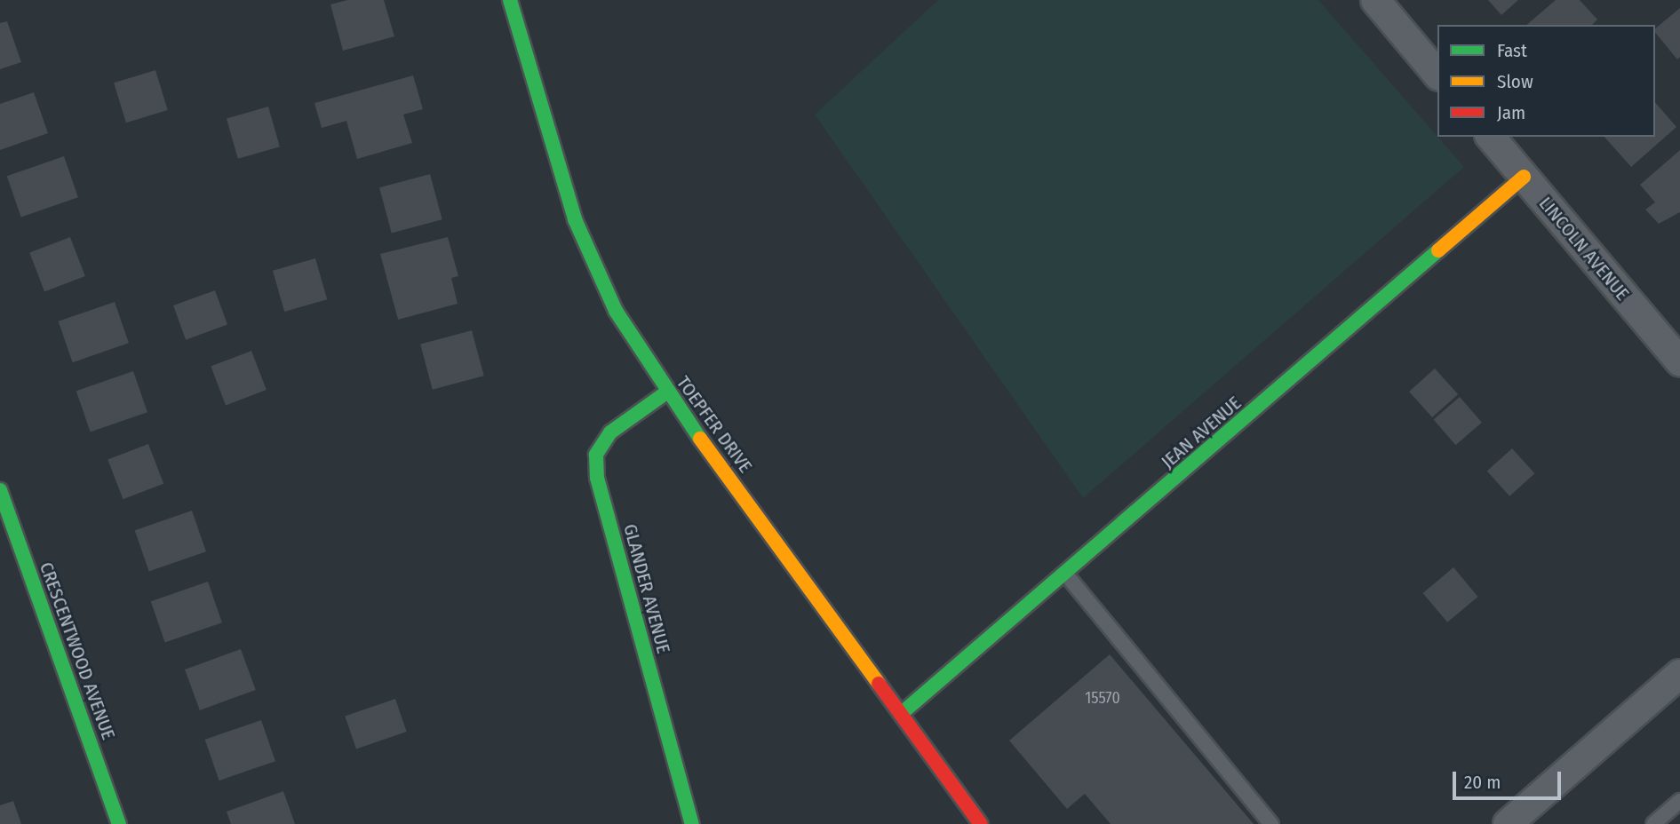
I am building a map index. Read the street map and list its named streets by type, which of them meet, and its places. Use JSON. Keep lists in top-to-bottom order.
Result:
{
  "streets": {
    "street": [
      "LINCOLN AVENUE",
      "TOEPFER DRIVE",
      "JEAN AVENUE",
      "GLANDER AVENUE",
      "CRESCENTWOOD AVENUE"
    ]
  },
  "crossings": [
    ["LINCOLN AVENUE", "JEAN AVENUE"],
    ["TOEPFER DRIVE", "JEAN AVENUE"],
    ["TOEPFER DRIVE", "GLANDER AVENUE"]
  ],
  "house_numbers": ["15570"],
  "legend": ["Fast", "Slow", "Jam"],
  "scale_bar": "20 m"
}
